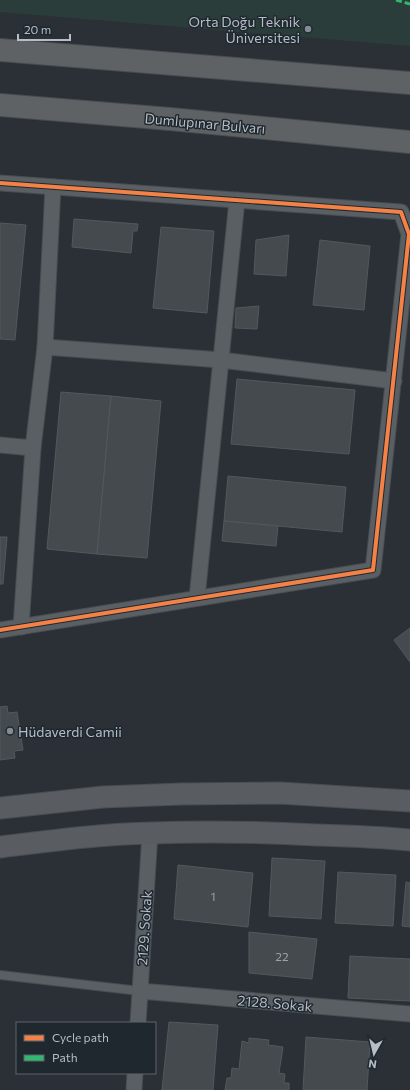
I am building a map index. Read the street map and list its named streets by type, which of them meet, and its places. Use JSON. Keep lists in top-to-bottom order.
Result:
{
  "streets": {
    "highway": ["Dumlupınar Bulvarı"],
    "street": ["2129. Sokak", "2128. Sokak"]
  },
  "crossings": [
    ["2129. Sokak", "2128. Sokak"]
  ],
  "places": ["Orta Doğu Teknik Üniversitesi", "Hüdaverdi Camii"],
  "house_numbers": ["1", "22"],
  "legend": ["Cycle path", "Path"],
  "scale_bar": "20 m",
  "north": "bottom"
}
